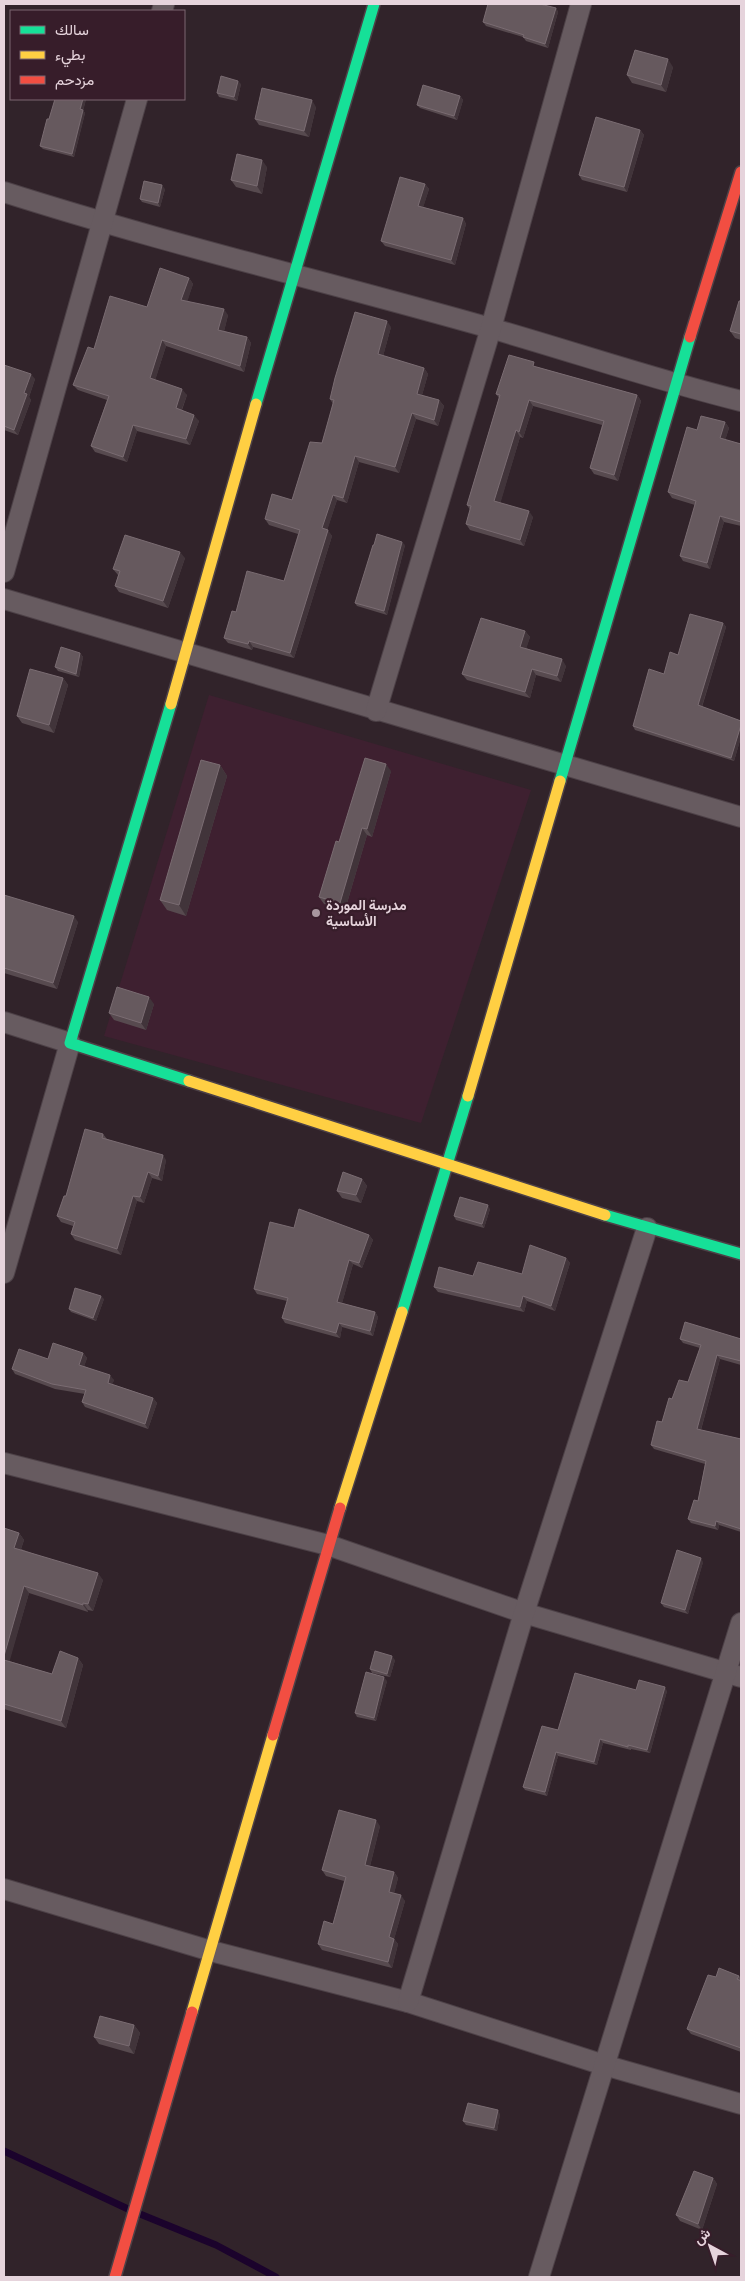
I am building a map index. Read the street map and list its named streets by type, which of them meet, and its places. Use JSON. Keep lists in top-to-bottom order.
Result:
{
  "places": ["مدرسة الموردة الأساسية"],
  "legend": ["سالك", "بطيء", "مزدحم"],
  "north": "top left"
}
